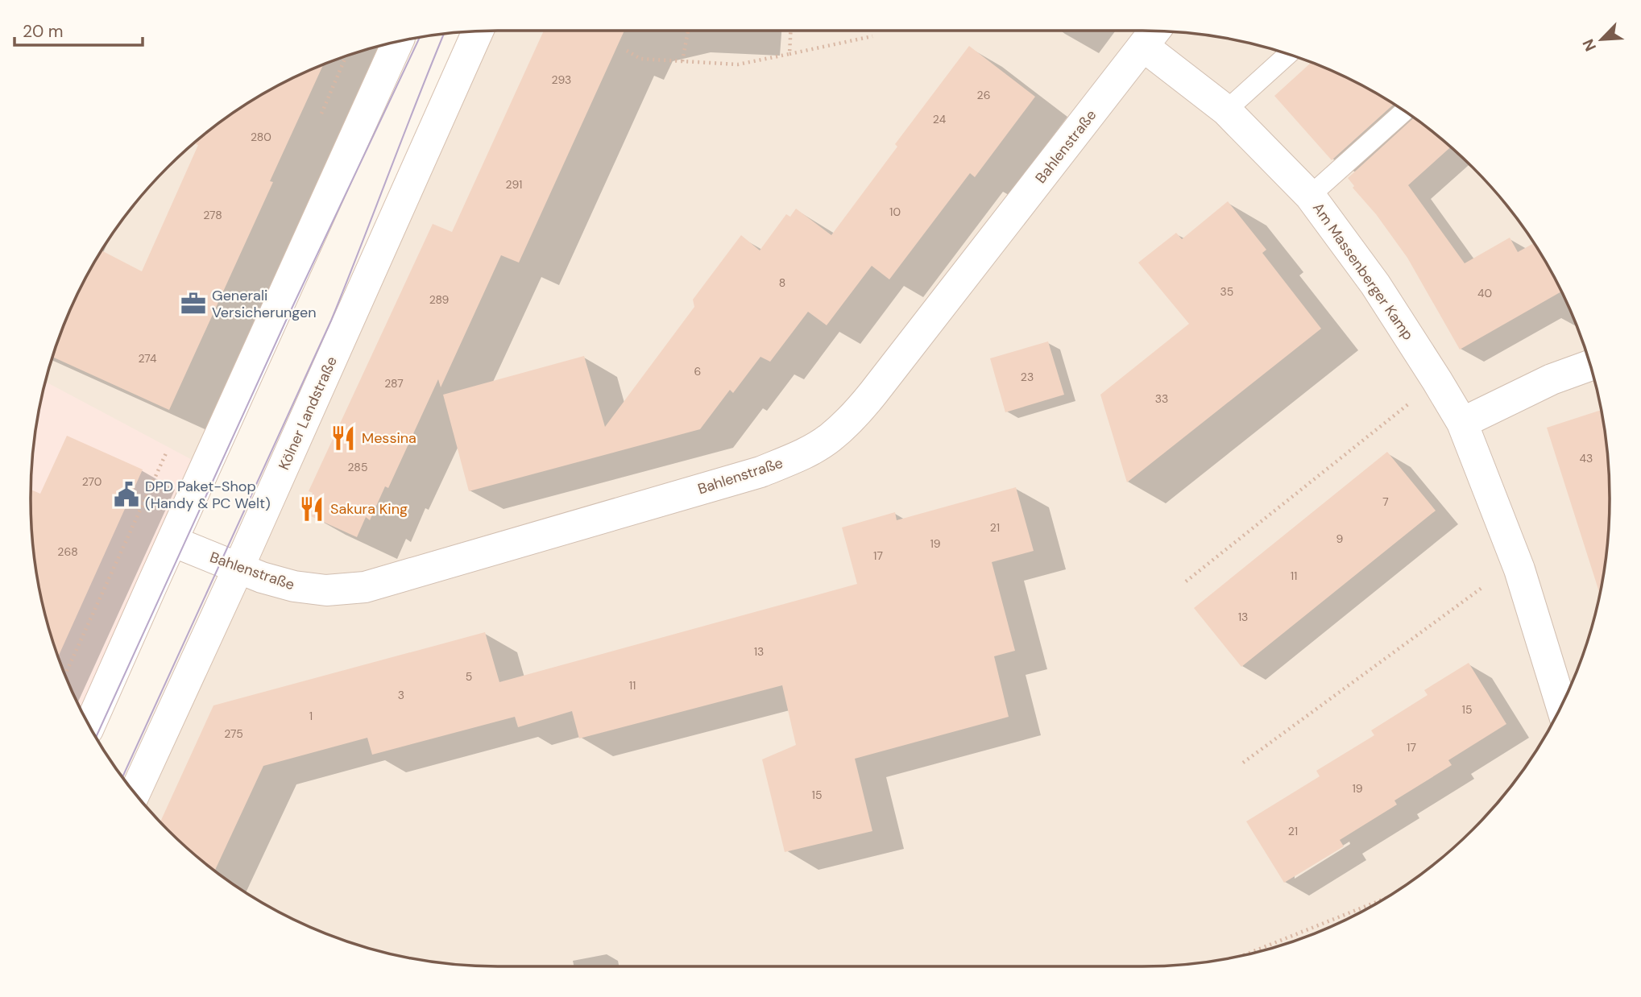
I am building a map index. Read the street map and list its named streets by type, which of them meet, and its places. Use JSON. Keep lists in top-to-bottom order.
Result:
{
  "streets": {
    "street": ["Bahlenstraße", "Am Massenberger Kamp", "Kölner Landstraße"]
  },
  "crossings": [
    ["Bahlenstraße", "Am Massenberger Kamp"],
    ["Bahlenstraße", "Kölner Landstraße"]
  ],
  "places": {
    "office": ["Generali Versicherungen"],
    "restaurant": ["Messina", "Sakura King"],
    "public building": ["DPD Paket-Shop (Handy & PC Welt)"]
  },
  "house_numbers": [
    "293",
    "26",
    "24",
    "280",
    "291",
    "10",
    "278",
    "8",
    "35",
    "40",
    "289",
    "274",
    "6",
    "23",
    "287",
    "33",
    "43",
    "285",
    "270",
    "7",
    "21",
    "9",
    "19",
    "268",
    "17",
    "11",
    "13",
    "13",
    "5",
    "11",
    "3",
    "15",
    "1",
    "275",
    "17",
    "19",
    "15",
    "21"
  ],
  "scale_bar": "20 m",
  "north": "bottom left"
}
